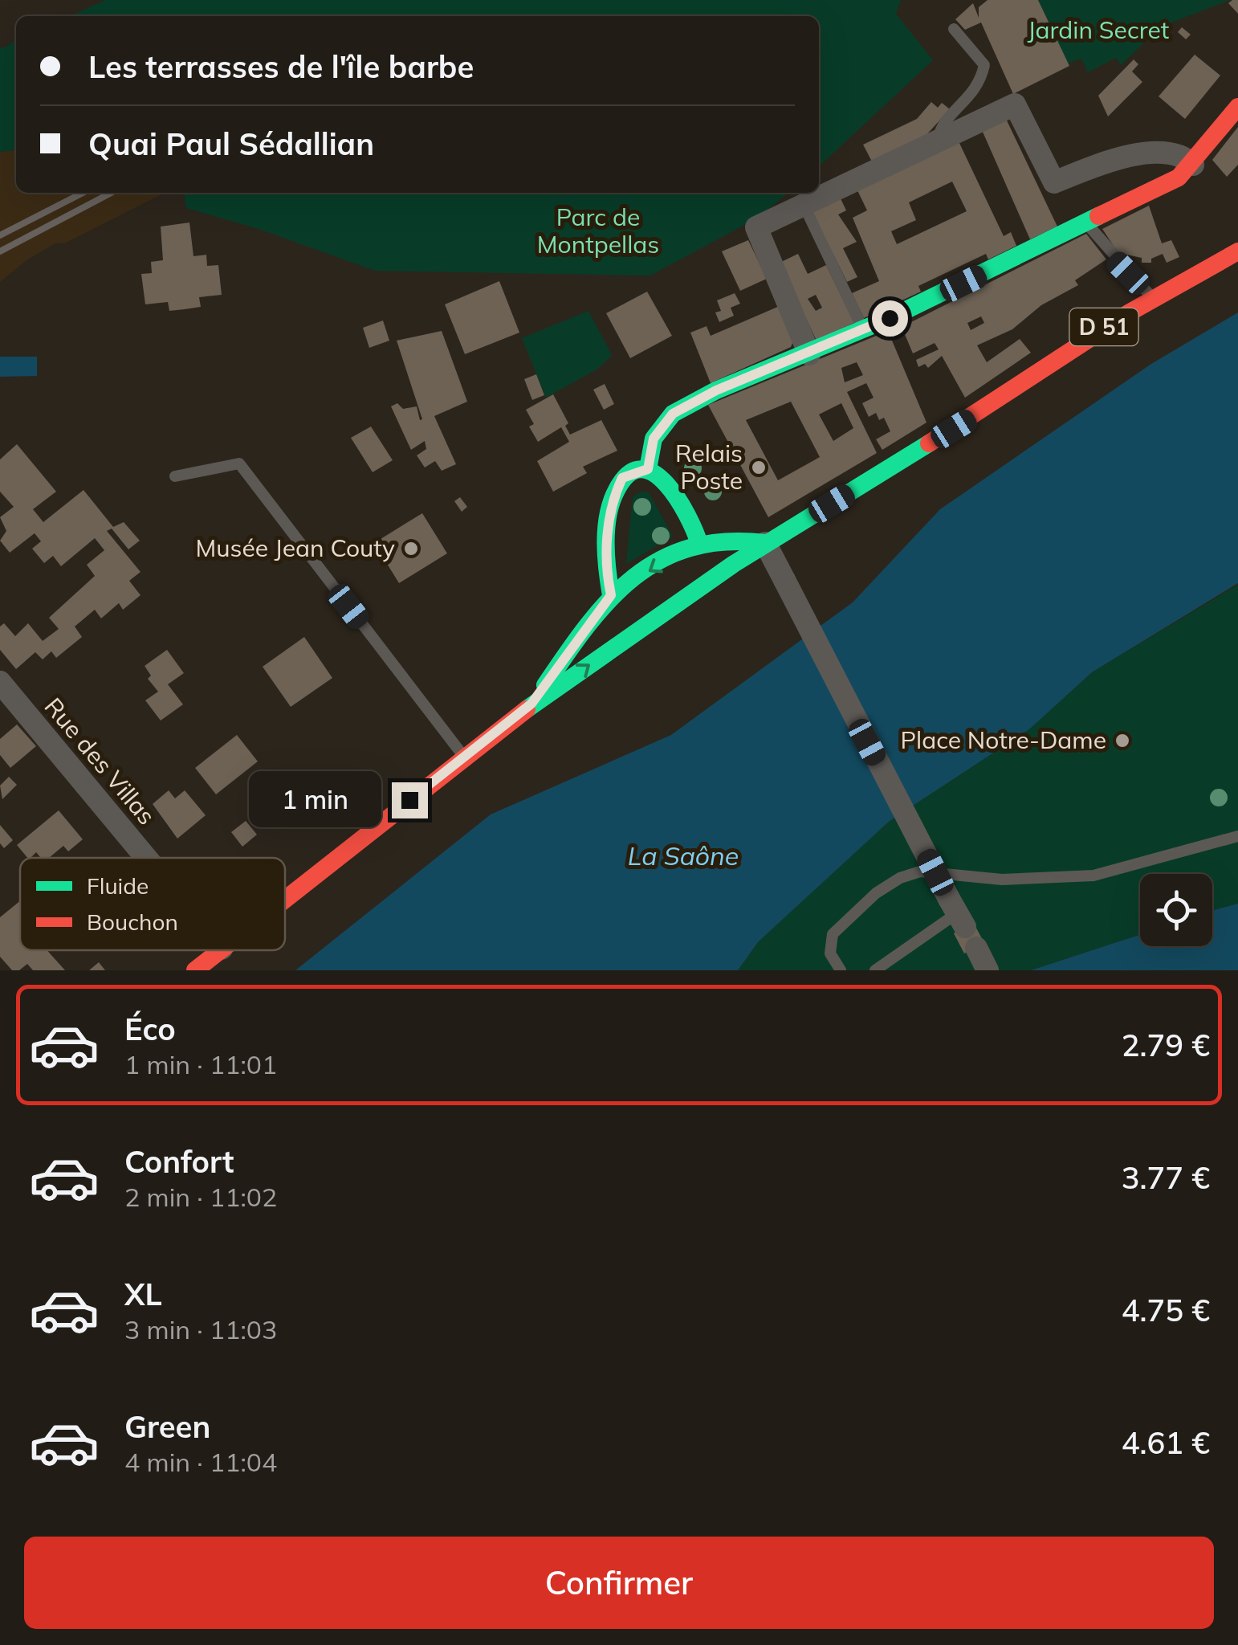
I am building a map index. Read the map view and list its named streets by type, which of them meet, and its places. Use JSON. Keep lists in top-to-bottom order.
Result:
{
  "streets": {
    "main road": ["D 51"],
    "street": ["Rue des Villas"]
  },
  "water": ["La Saône"],
  "parks": ["Jardin Secret", "Parc de Montpellas"],
  "places": ["Relais Poste", "Musée Jean Couty", "Place Notre-Dame"],
  "legend": ["Fluide", "Bouchon"],
  "page": {
    "banner": ["Les terrasses de l'île barbe", "Quai Paul Sédallian"],
    "bubble": "1 min",
    "list": [
      {
        "name": "Éco",
        "note": "1 min · 11:01",
        "value": "2.79 €"
      },
      {
        "name": "Confort",
        "note": "2 min · 11:02",
        "value": "3.77 €"
      },
      {
        "name": "XL",
        "note": "3 min · 11:03",
        "value": "4.75 €"
      },
      {
        "name": "Green",
        "note": "4 min · 11:04",
        "value": "4.61 €"
      }
    ],
    "buttons": "Confirmer"
  }
}
